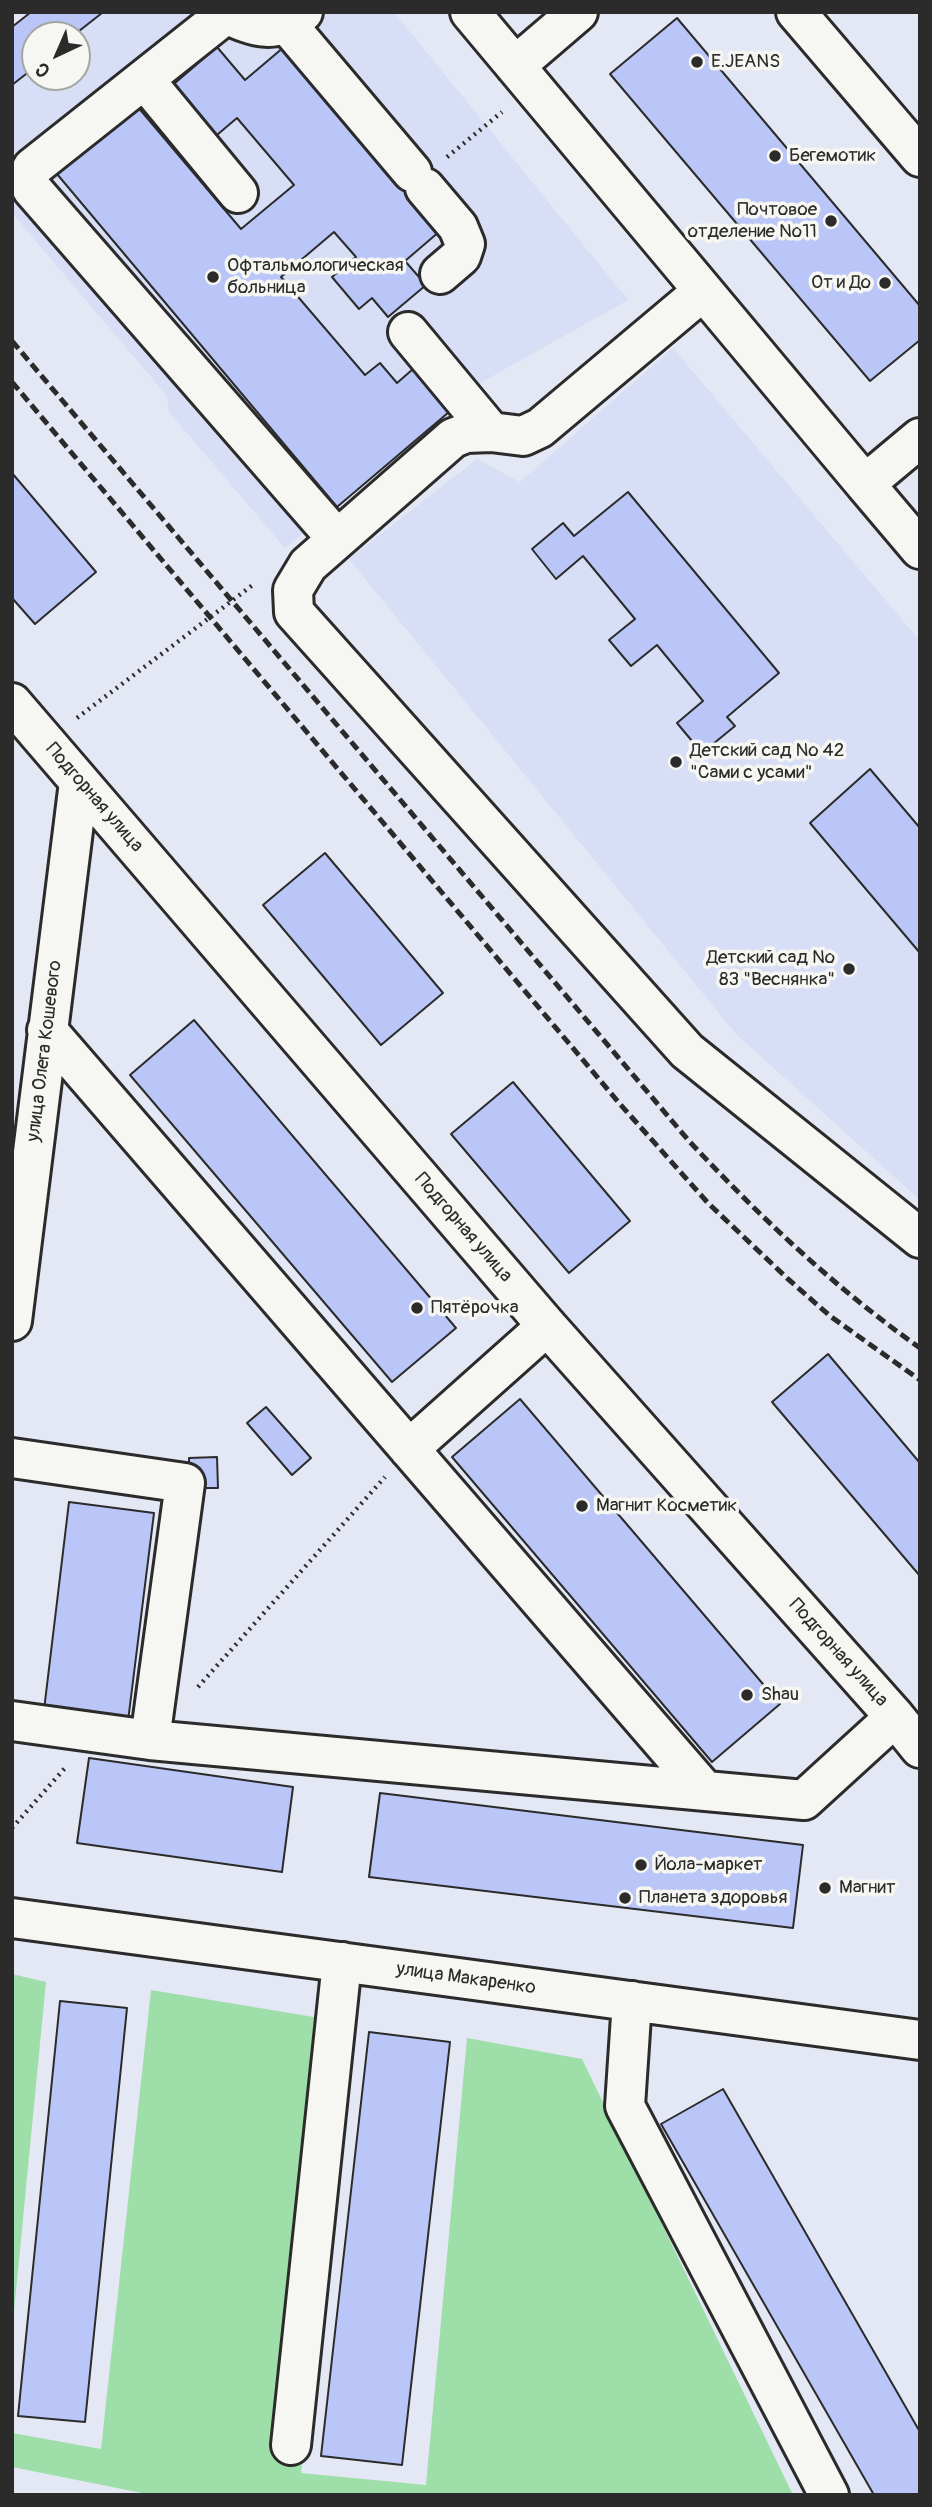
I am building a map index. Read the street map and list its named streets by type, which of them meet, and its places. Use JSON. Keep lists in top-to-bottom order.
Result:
{
  "streets": {
    "street": ["Подгорная улица", "улица Олега Кошевого", "улица Макаренко"]
  },
  "crossings": [
    ["Подгорная улица", "улица Олега Кошевого"]
  ],
  "places": [
    "E.JEANS",
    "Бегемотик",
    "Почтовое отделение №11",
    "Офтальмологическая больница",
    "От и До",
    "Детский сад № 42 \"Сами с усами\"",
    "Детский сад № 83 \"Веснянка\"",
    "Пятёрочка",
    "Магнит Косметик",
    "Shau",
    "Йола-маркет",
    "Магнит",
    "Планета здоровья"
  ],
  "north": "bottom left"
}
